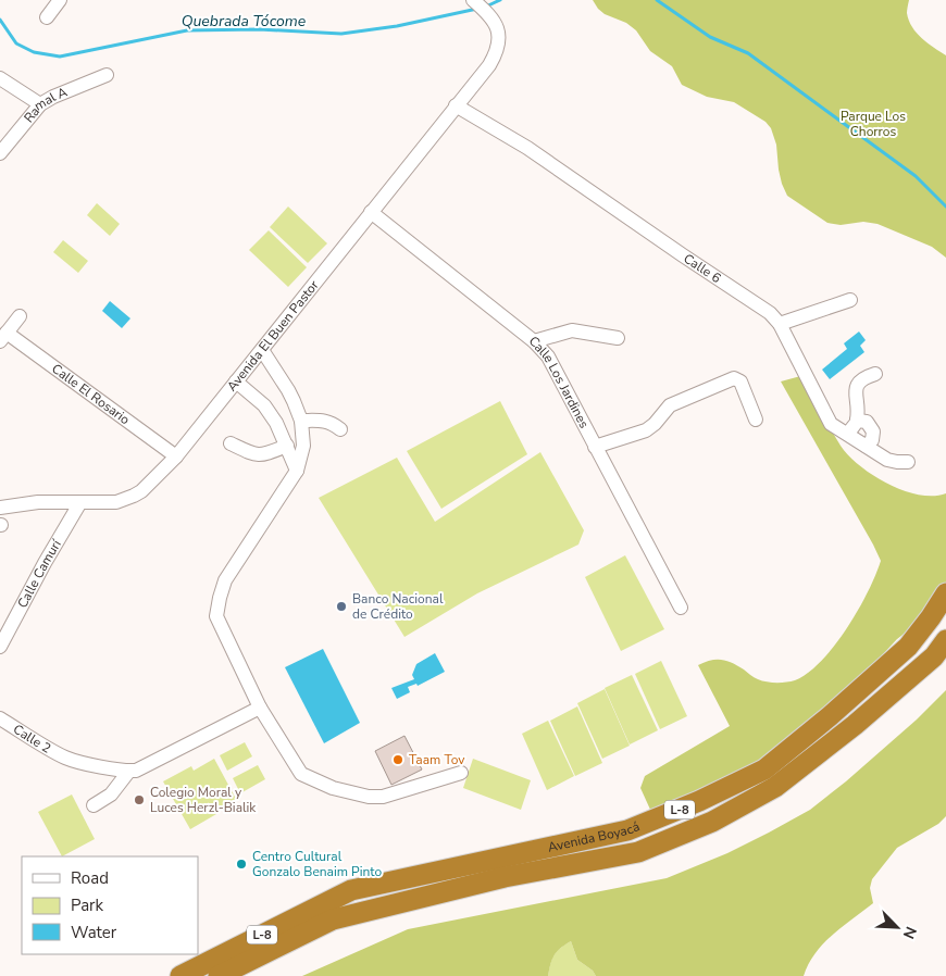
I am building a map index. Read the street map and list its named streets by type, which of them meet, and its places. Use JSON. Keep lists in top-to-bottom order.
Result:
{
  "streets": {
    "highway": ["L-8", "Avenida Boyacá"],
    "street": [
      "Ramal A",
      "Calle 6",
      "Avenida El Buen Pastor",
      "Calle Los Jardines",
      "Calle El Rosario",
      "Calle Camurí",
      "Calle 2"
    ]
  },
  "crossings": [
    ["Calle 6", "Avenida El Buen Pastor"],
    ["Avenida El Buen Pastor", "Calle Los Jardines"],
    ["Avenida El Buen Pastor", "Calle El Rosario"],
    ["Avenida El Buen Pastor", "Calle Camurí"]
  ],
  "water": ["Quebrada Tócome"],
  "parks": ["Parque Los Chorros"],
  "places": [
    "Banco Nacional de Crédito",
    "Taam Tov",
    "Colegio Moral y Luces Herzl-Bialik",
    "Centro Cultural Gonzalo Benaim Pinto"
  ],
  "legend": ["Road", "Park", "Water"],
  "north": "bottom right"
}
